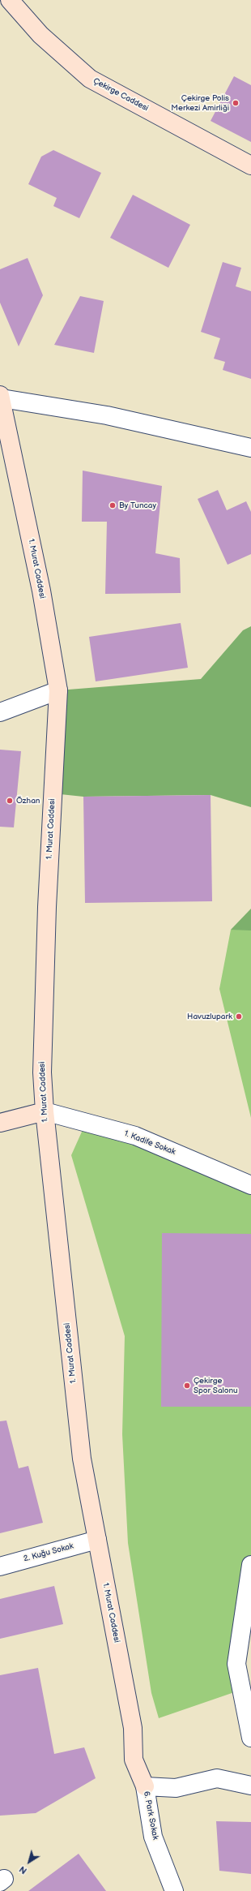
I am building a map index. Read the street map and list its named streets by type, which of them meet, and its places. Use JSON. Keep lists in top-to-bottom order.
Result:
{
  "streets": {
    "street": [
      "Çekirge Caddesi",
      "1. Murat Caddesi",
      "1. Kadife Sokak",
      "2. Kuğu Sokak",
      "6. Park Sokak"
    ]
  },
  "crossings": [
    ["1. Murat Caddesi", "1. Kadife Sokak"],
    ["1. Murat Caddesi", "2. Kuğu Sokak"],
    ["1. Murat Caddesi", "6. Park Sokak"]
  ],
  "places": [
    "Çekirge Polis Merkezi Amirliği",
    "By Tuncay",
    "Özhan",
    "Havuzlupark",
    "Çekirge Spor Salonu"
  ],
  "north": "bottom left"
}
